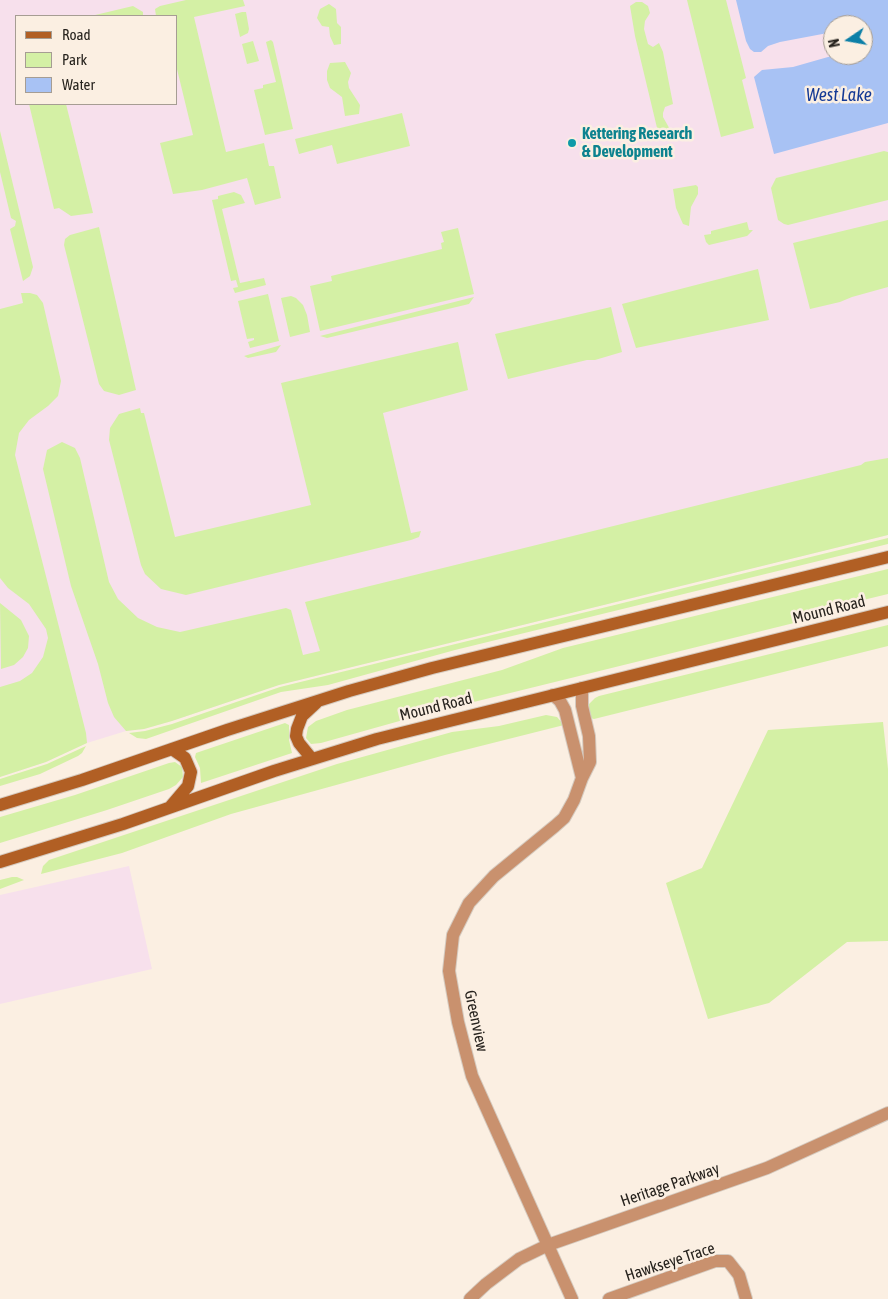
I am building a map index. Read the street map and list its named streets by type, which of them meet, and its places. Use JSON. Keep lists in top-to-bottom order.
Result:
{
  "streets": {
    "main road": ["Mound Road"],
    "street": ["Greenview", "Heritage Parkway", "Hawkseye Trace"]
  },
  "crossings": [
    ["Mound Road", "Greenview"],
    ["Greenview", "Heritage Parkway"]
  ],
  "water": ["West Lake"],
  "places": ["Kettering Research & Development"],
  "legend": ["Road", "Park", "Water"],
  "north": "left"
}
